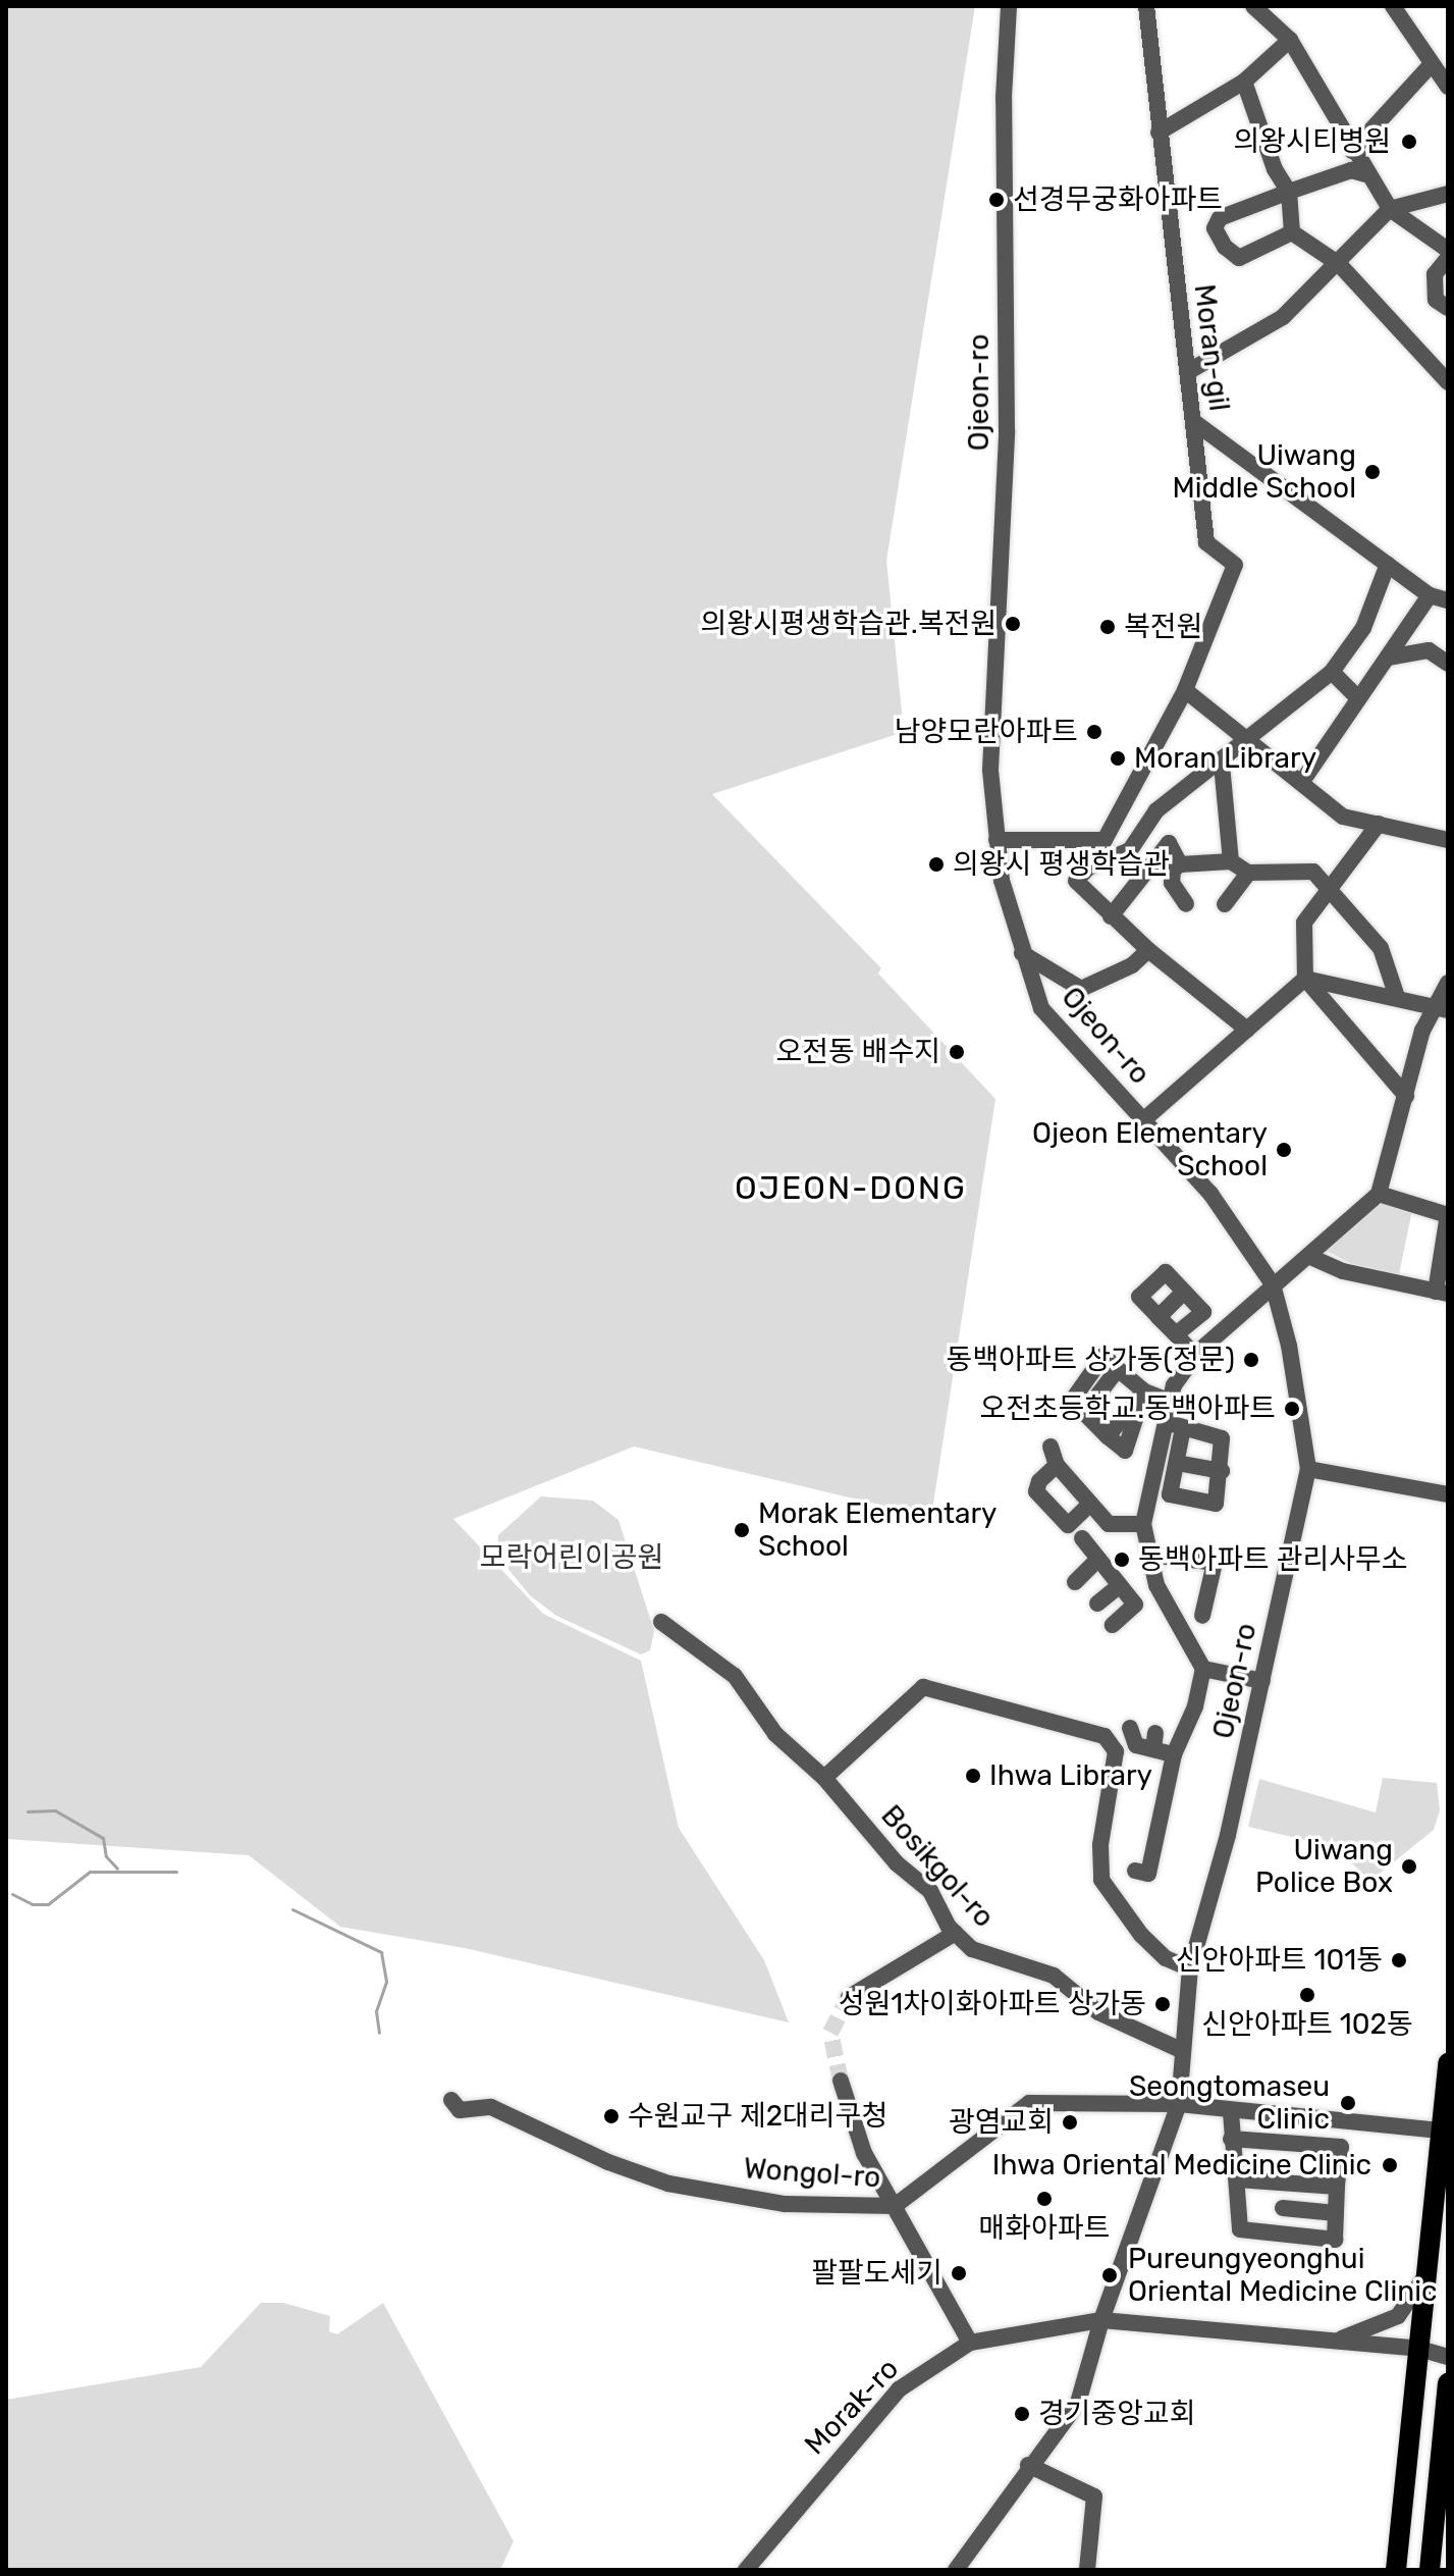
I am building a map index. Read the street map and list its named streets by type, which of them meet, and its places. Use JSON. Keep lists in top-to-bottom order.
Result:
{
  "streets": {
    "street": [
      "Moran-gil",
      "Ojeon-ro",
      "Bosikgol-ro",
      "Wongol-ro",
      "Morak-ro"
    ]
  },
  "crossings": [
    ["Moran-gil", "Ojeon-ro"],
    ["Ojeon-ro", "Bosikgol-ro"],
    ["Ojeon-ro", "Wongol-ro"],
    ["Ojeon-ro", "Morak-ro"]
  ],
  "districts": ["OJEON-DONG"],
  "parks": ["모락어린이공원"],
  "places": [
    "의왕시티병원",
    "선경무궁화아파트",
    "Uiwang Middle School",
    "의왕시평생학습관.복전원",
    "복전원",
    "남양모란아파트",
    "Moran Library",
    "의왕시 평생학습관",
    "오전동 배수지",
    "Ojeon Elementary School",
    "동백아파트 상가동(정문)",
    "오전초등학교.동백아파트",
    "Morak Elementary School",
    "동백아파트 관리사무소",
    "Ihwa Library",
    "Uiwang Police Box",
    "신안아파트 101동",
    "신안아파트 102동",
    "성원1차이화아파트 상가동",
    "Seongtomaseu Clinic",
    "수원교구 제2대리구청",
    "광염교회",
    "Ihwa Oriental Medicine Clinic",
    "매화아파트",
    "팔팔도세기",
    "Pureungyeonghui Oriental Medicine Clinic",
    "경기중앙교회"
  ]
}
